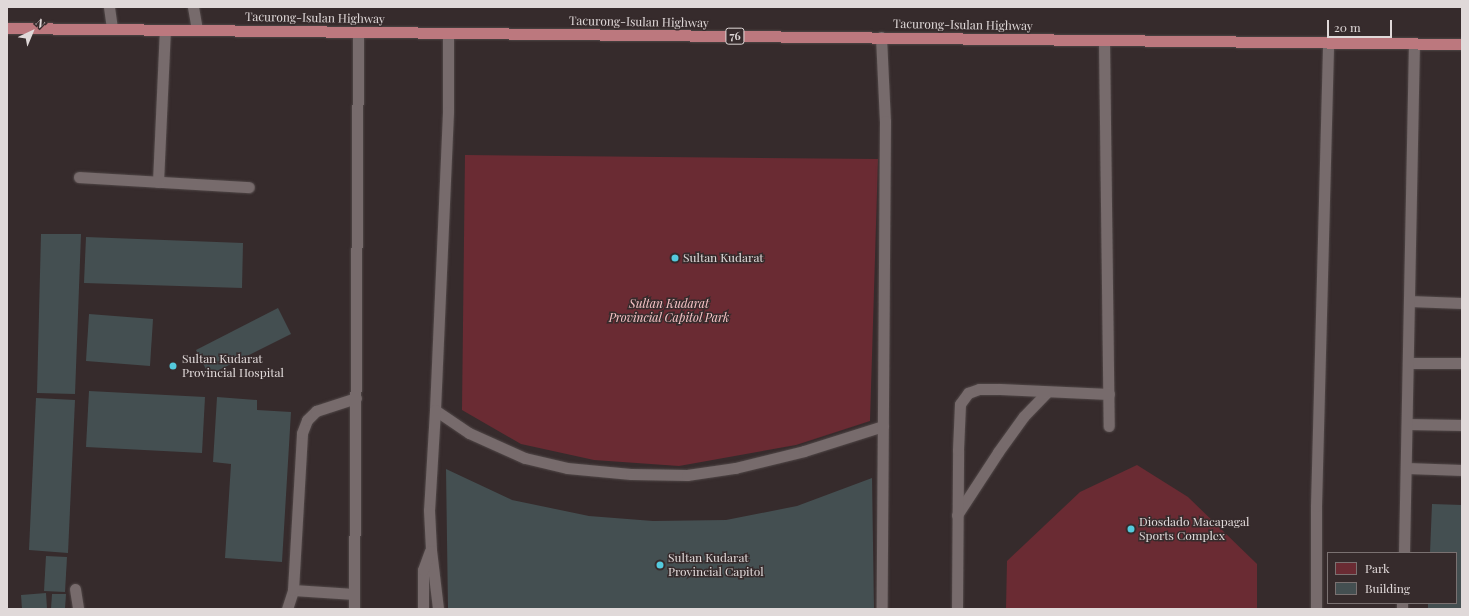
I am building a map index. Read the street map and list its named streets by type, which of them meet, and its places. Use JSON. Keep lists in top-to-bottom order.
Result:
{
  "streets": {
    "highway": ["Tacurong-Isulan Highway", "76"]
  },
  "parks": ["Sultan Kudarat Provincial Capitol Park"],
  "places": [
    "Sultan Kudarat",
    "Sultan Kudarat Provincial Hospital",
    "Diosdado Macapagal Sports Complex",
    "Sultan Kudarat Provincial Capitol"
  ],
  "legend": ["Park", "Building"],
  "scale_bar": "20 m",
  "north": "top right"
}
